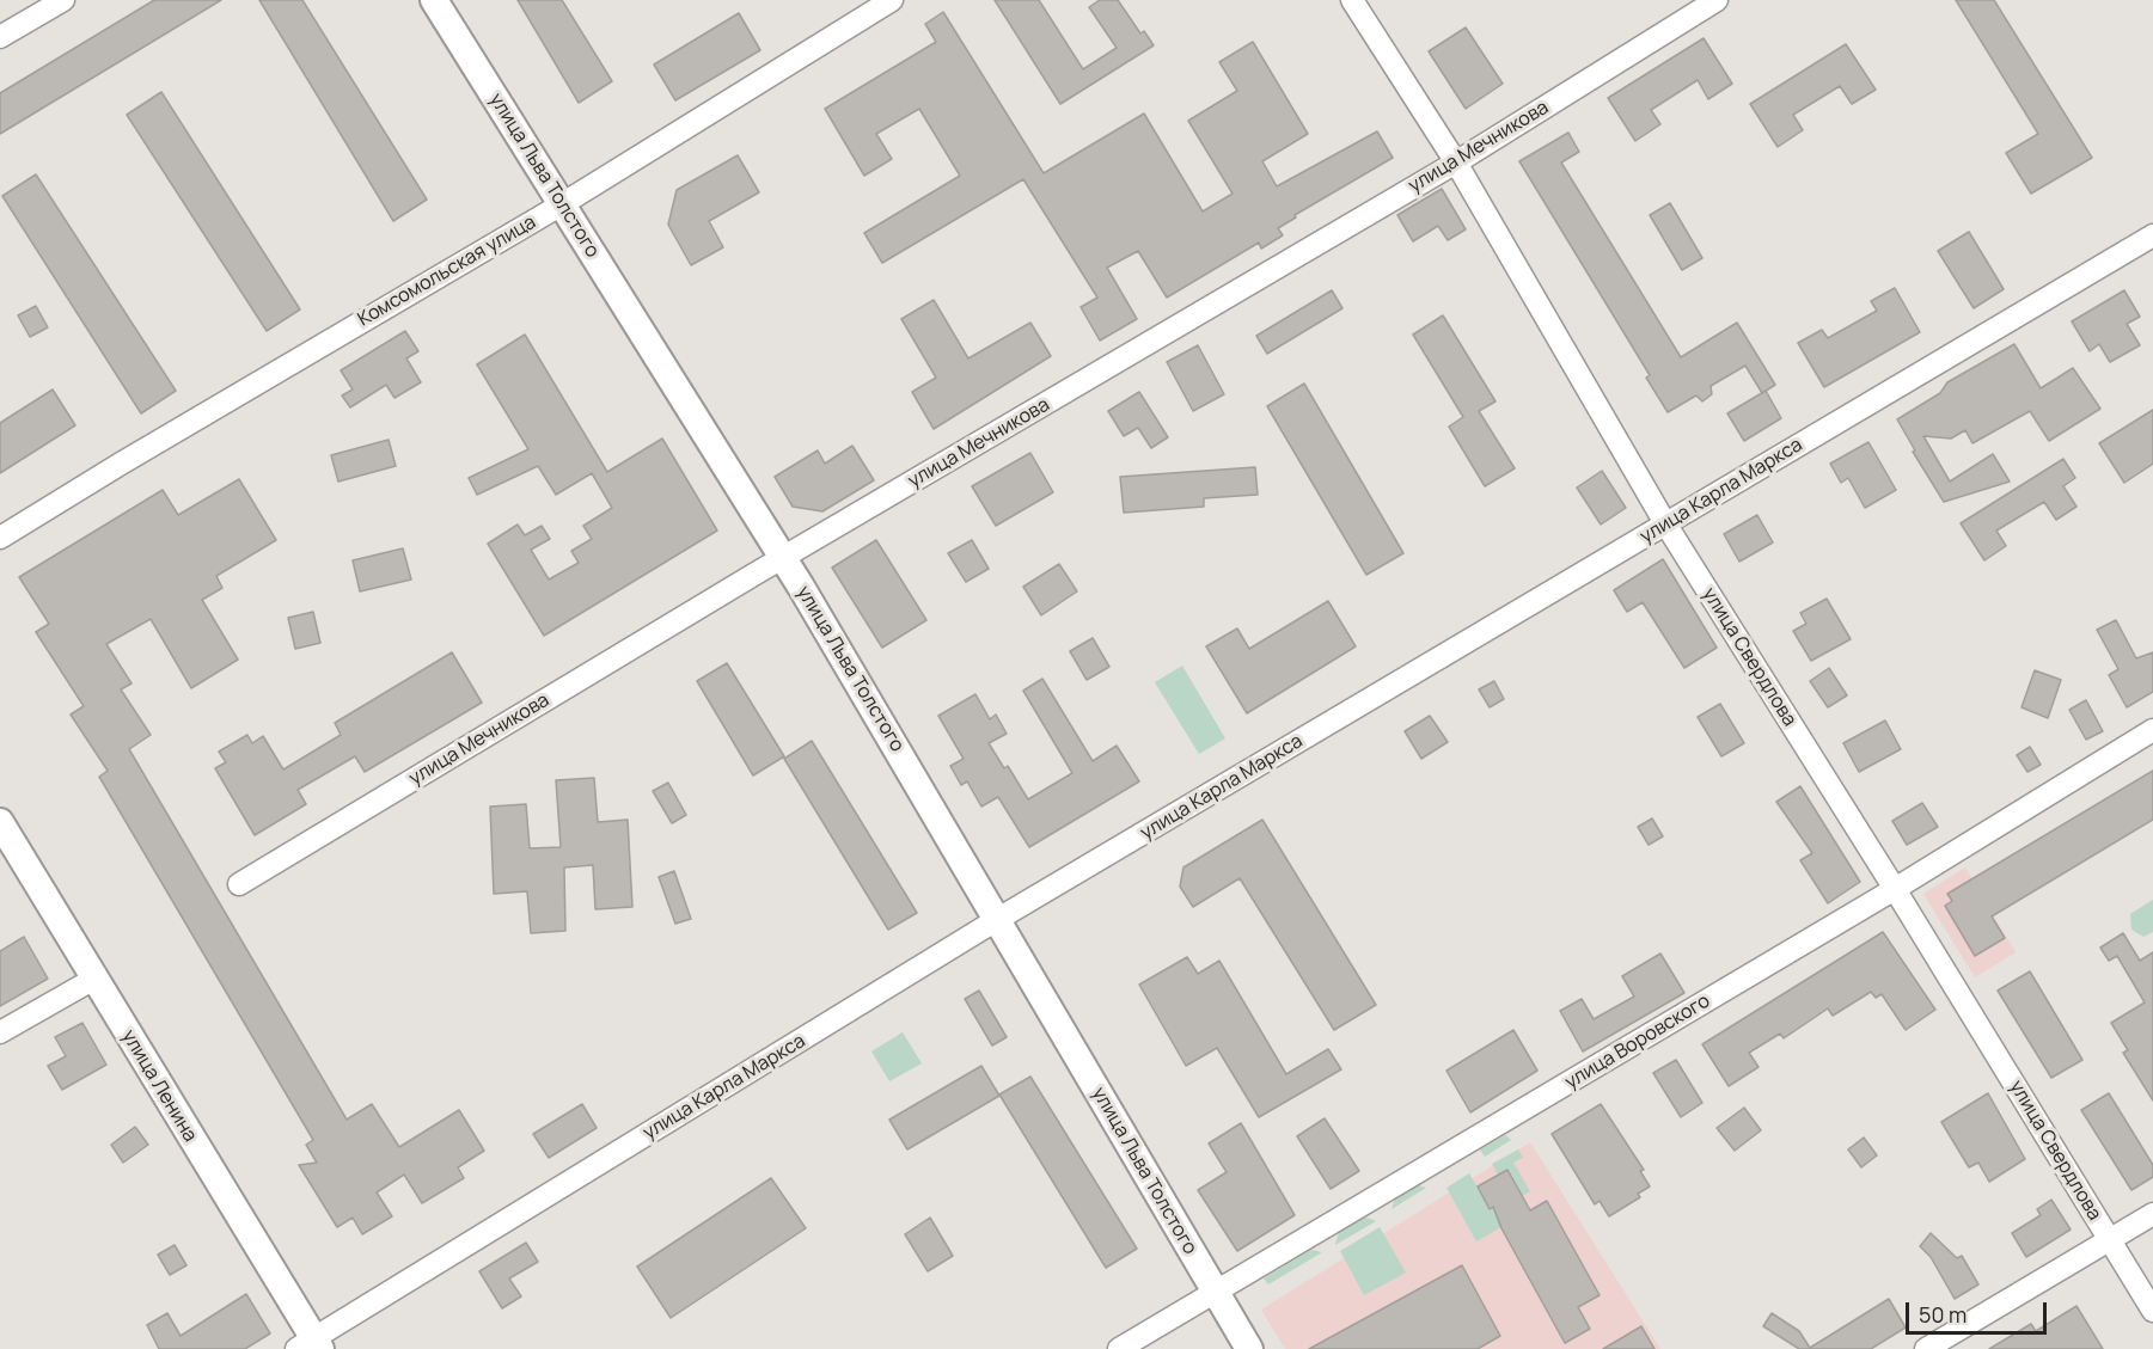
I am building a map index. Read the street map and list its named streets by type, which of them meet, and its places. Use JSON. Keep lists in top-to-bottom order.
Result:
{
  "streets": {
    "street": [
      "улица Мечникова",
      "улица Льва Толстого",
      "Комсомольская улица",
      "улица Карла Маркса",
      "улица Свердлова",
      "улица Воровского",
      "улица Ленина"
    ]
  },
  "crossings": [
    ["улица Мечникова", "улица Льва Толстого"],
    ["улица Мечникова", "улица Свердлова"],
    ["улица Льва Толстого", "Комсомольская улица"],
    ["улица Льва Толстого", "улица Карла Маркса"],
    ["улица Льва Толстого", "улица Воровского"],
    ["улица Карла Маркса", "улица Свердлова"],
    ["улица Карла Маркса", "улица Ленина"],
    ["улица Свердлова", "улица Воровского"]
  ],
  "scale_bar": "50 m"
}
